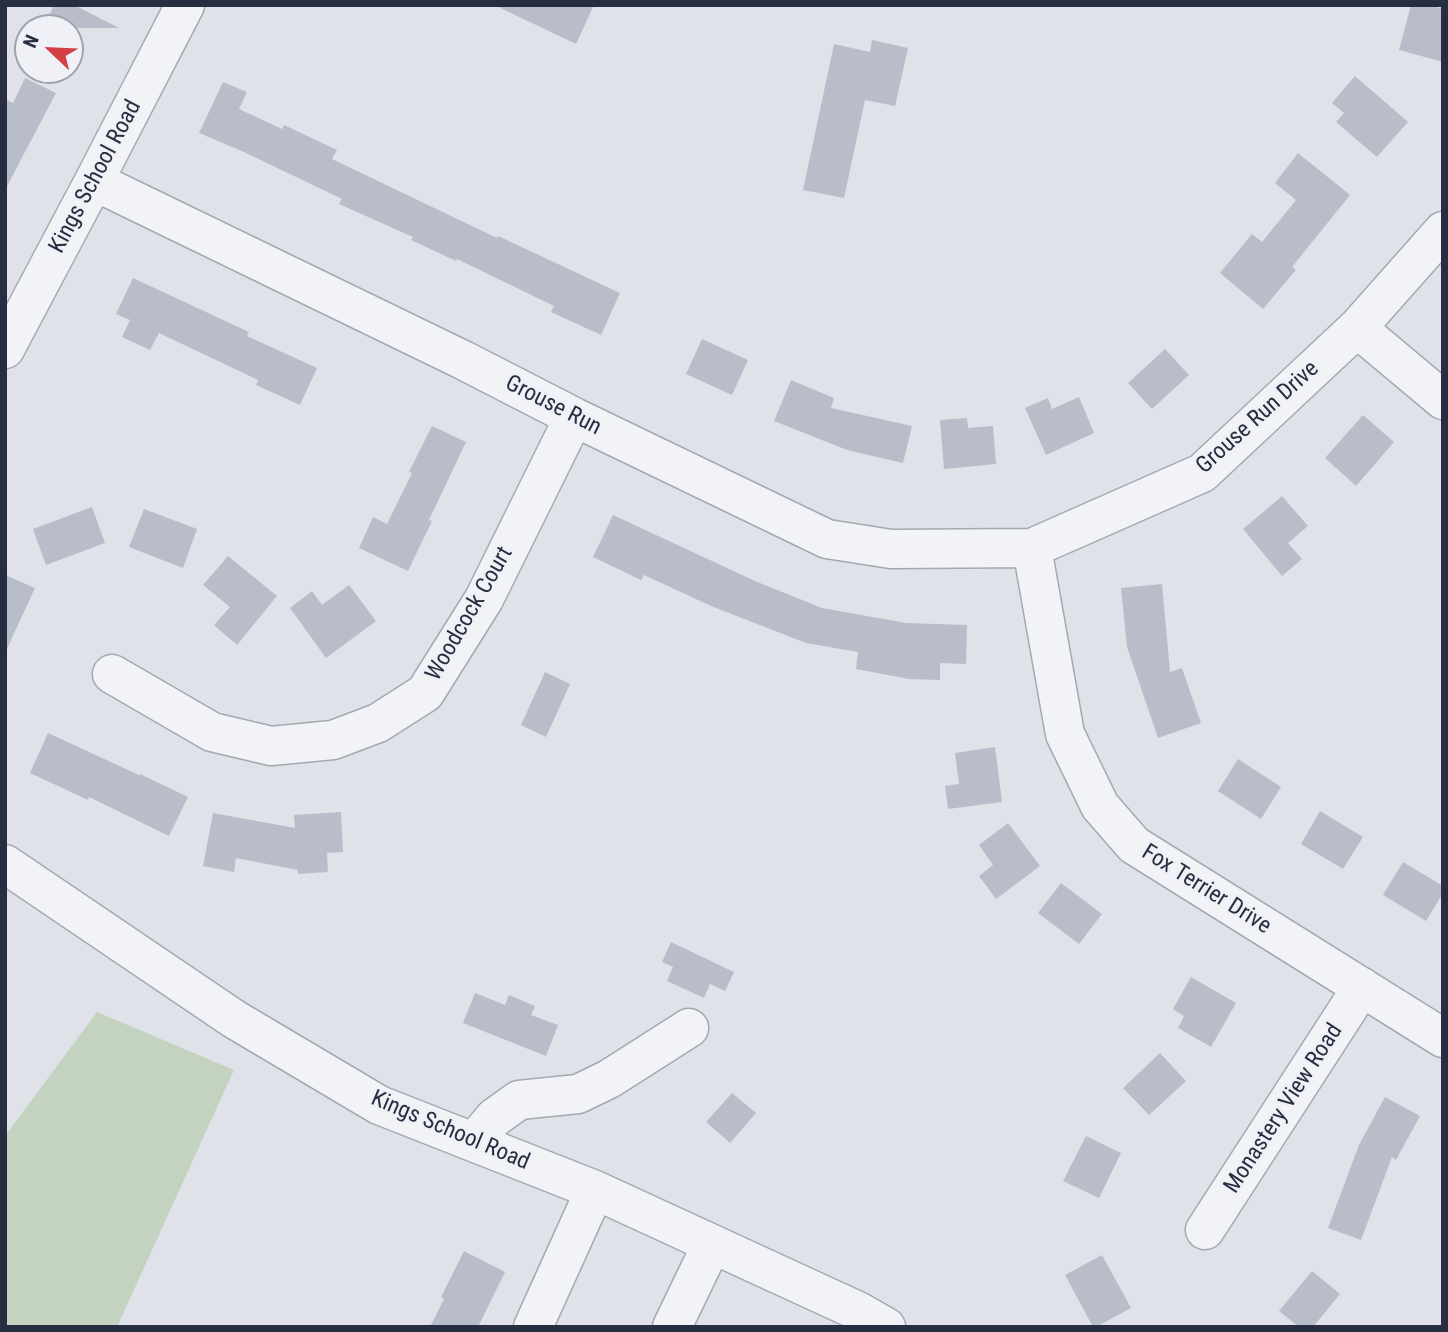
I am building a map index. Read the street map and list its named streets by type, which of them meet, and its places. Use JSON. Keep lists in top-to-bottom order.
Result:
{
  "streets": {
    "street": [
      "Kings School Road",
      "Grouse Run",
      "Grouse Run Drive",
      "Woodcock Court",
      "Fox Terrier Drive",
      "Monastery View Road"
    ]
  },
  "crossings": [
    ["Kings School Road", "Grouse Run"],
    ["Grouse Run", "Grouse Run Drive"],
    ["Grouse Run", "Woodcock Court"],
    ["Grouse Run", "Fox Terrier Drive"],
    ["Grouse Run Drive", "Fox Terrier Drive"],
    ["Fox Terrier Drive", "Monastery View Road"]
  ],
  "north": "top left"
}
